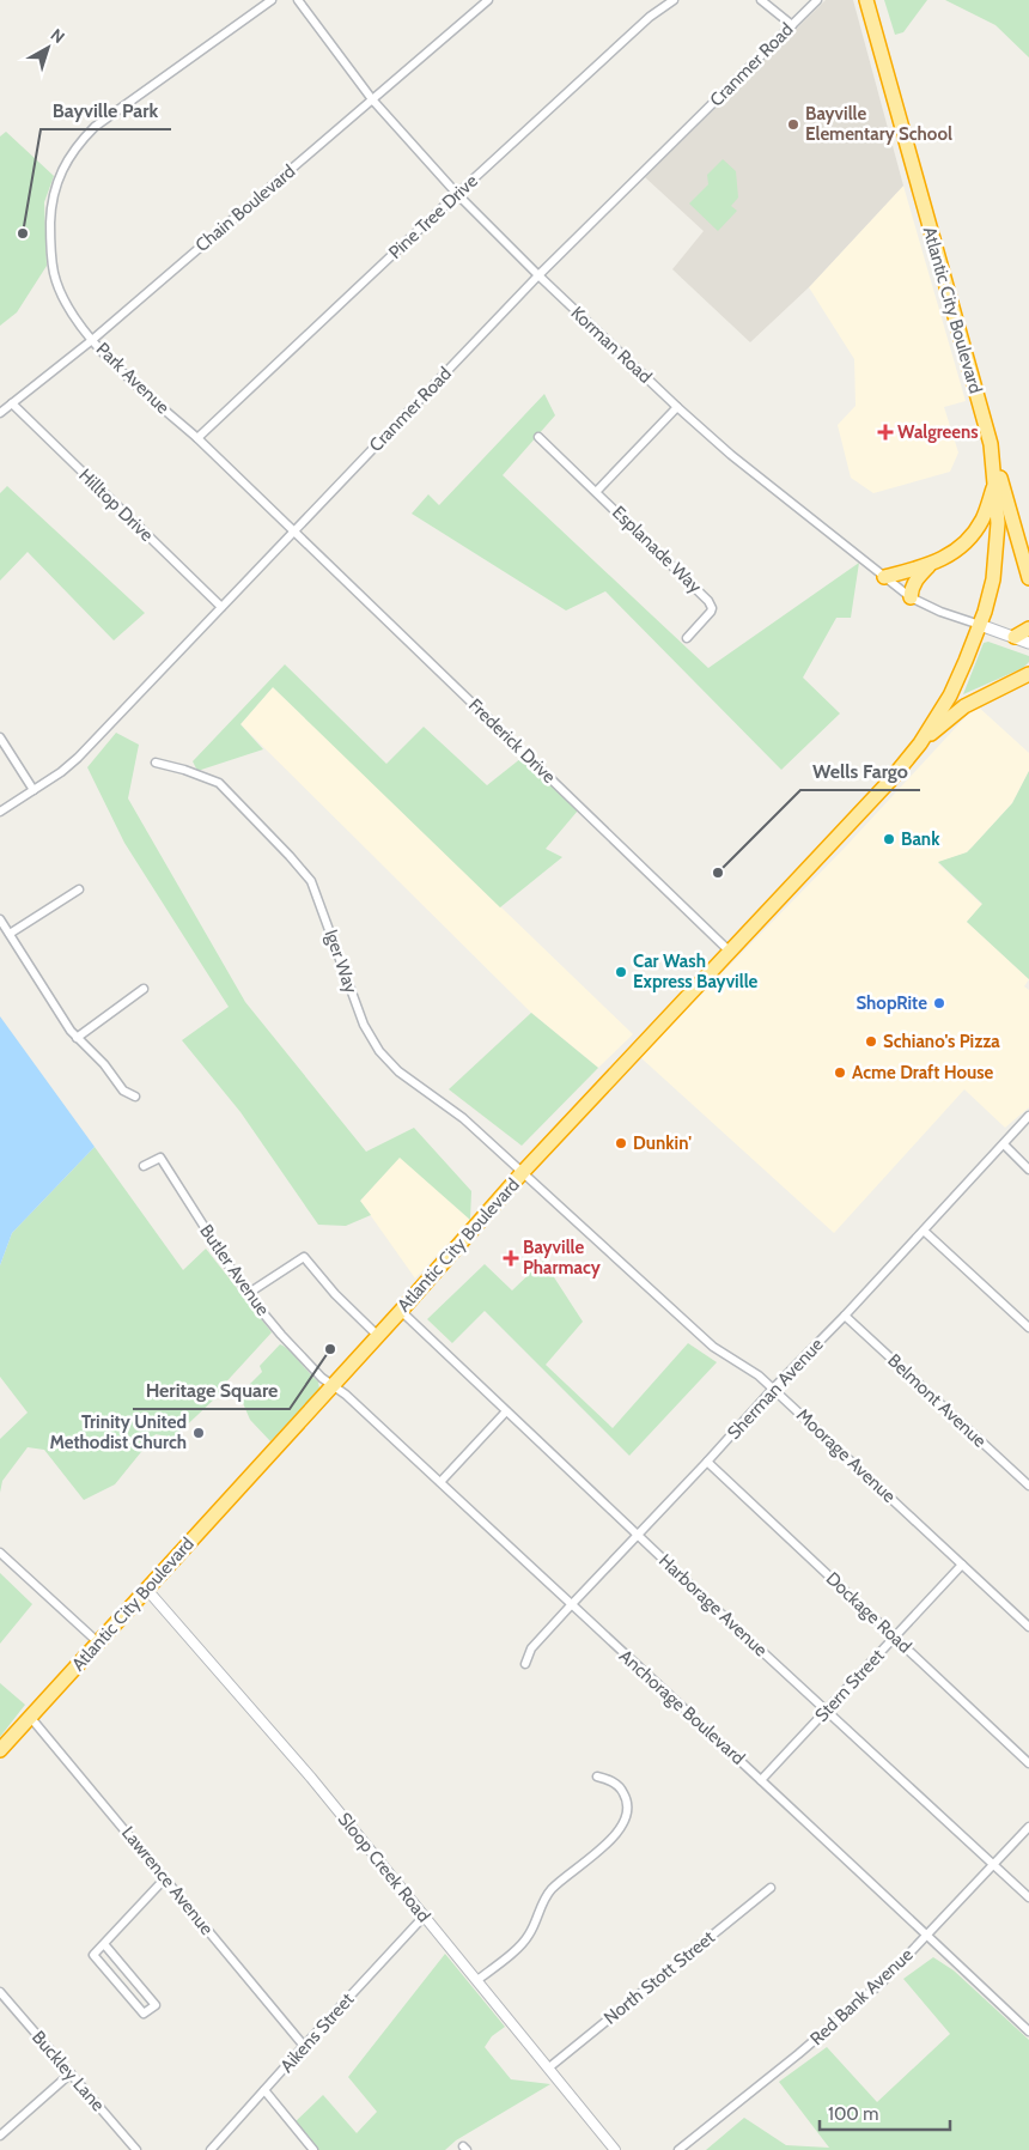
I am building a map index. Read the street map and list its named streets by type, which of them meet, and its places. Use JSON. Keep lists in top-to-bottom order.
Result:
{
  "streets": {
    "highway": ["Atlantic City Boulevard"],
    "street": [
      "Cranmer Road",
      "Chain Boulevard",
      "Pine Tree Drive",
      "Korman Road",
      "Park Avenue",
      "Hilltop Drive",
      "Esplanade Way",
      "Frederick Drive",
      "Iger Way",
      "Butler Avenue",
      "Sherman Avenue",
      "Belmont Avenue",
      "Moorage Avenue",
      "Harborage Avenue",
      "Dockage Road",
      "Stern Street",
      "Anchorage Boulevard",
      "Sloop Creek Road",
      "Lawrence Avenue",
      "North Stott Street",
      "Red Bank Avenue",
      "Aikens Street",
      "Buckley Lane"
    ]
  },
  "crossings": [
    ["Cranmer Road", "Korman Road"],
    ["Cranmer Road", "Park Avenue"],
    ["Cranmer Road", "Hilltop Drive"],
    ["Cranmer Road", "Frederick Drive"],
    ["Chain Boulevard", "Korman Road"],
    ["Chain Boulevard", "Park Avenue"],
    ["Chain Boulevard", "Hilltop Drive"],
    ["Pine Tree Drive", "Korman Road"],
    ["Pine Tree Drive", "Park Avenue"],
    ["Atlantic City Boulevard", "Korman Road"],
    ["Atlantic City Boulevard", "Frederick Drive"],
    ["Atlantic City Boulevard", "Iger Way"],
    ["Atlantic City Boulevard", "Butler Avenue"],
    ["Atlantic City Boulevard", "Moorage Avenue"],
    ["Atlantic City Boulevard", "Harborage Avenue"],
    ["Atlantic City Boulevard", "Anchorage Boulevard"],
    ["Atlantic City Boulevard", "Sloop Creek Road"],
    ["Atlantic City Boulevard", "Lawrence Avenue"],
    ["Korman Road", "Esplanade Way"],
    ["Park Avenue", "Frederick Drive"],
    ["Iger Way", "Moorage Avenue"],
    ["Butler Avenue", "Anchorage Boulevard"],
    ["Sherman Avenue", "Belmont Avenue"],
    ["Sherman Avenue", "Moorage Avenue"],
    ["Sherman Avenue", "Harborage Avenue"],
    ["Sherman Avenue", "Dockage Road"],
    ["Sherman Avenue", "Anchorage Boulevard"],
    ["Moorage Avenue", "Stern Street"],
    ["Harborage Avenue", "Stern Street"],
    ["Harborage Avenue", "Red Bank Avenue"],
    ["Dockage Road", "Stern Street"],
    ["Stern Street", "Anchorage Boulevard"],
    ["Anchorage Boulevard", "Red Bank Avenue"],
    ["Sloop Creek Road", "North Stott Street"],
    ["Sloop Creek Road", "Aikens Street"],
    ["Lawrence Avenue", "Aikens Street"]
  ],
  "places": {
    "other": [
      "Bayville Elementary School",
      "Bayville Park",
      "Bank",
      "Wells Fargo",
      "Car Wash Express Bayville",
      "ShopRite",
      "Schiano's Pizza",
      "Acme Draft House",
      "Dunkin'",
      "Heritage Square",
      "Trinity United Methodist Church"
    ],
    "health": ["Walgreens", "Bayville Pharmacy"]
  },
  "scale_bar": "100 m",
  "north": "top right"
}
